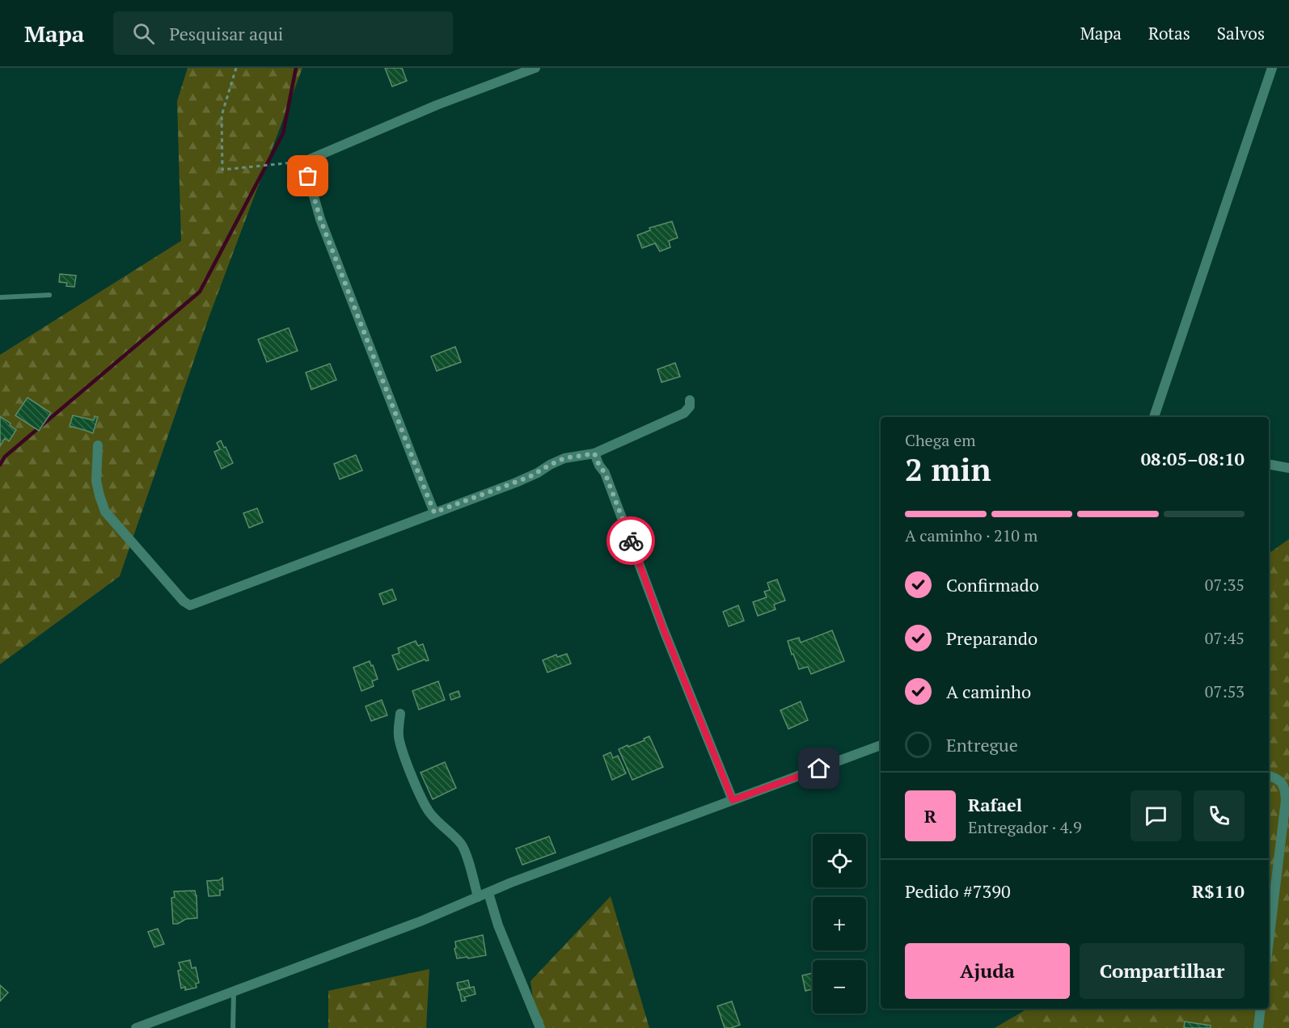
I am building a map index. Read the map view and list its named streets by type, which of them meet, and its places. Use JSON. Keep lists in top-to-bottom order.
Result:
{
  "page": {
    "header": "Mapa",
    "search": "Pesquisar aqui",
    "nav": ["Mapa", "Rotas", "Salvos"],
    "heading": ["2 min", "Chega em", "08:05–08:10"],
    "panel": [
      "Rafael",
      "Entregador · 4.9",
      "Pedido #7390",
      "R$110"
    ],
    "bar": "A caminho · 210 m",
    "list": [
      ["Confirmado", "07:35"],
      ["Preparando", "07:45"],
      ["A caminho", "07:53"],
      "Entregue"
    ],
    "round": "R",
    "map_buttons": ["+", "−"],
    "buttons": ["Ajuda", "Compartilhar"]
  }
}
